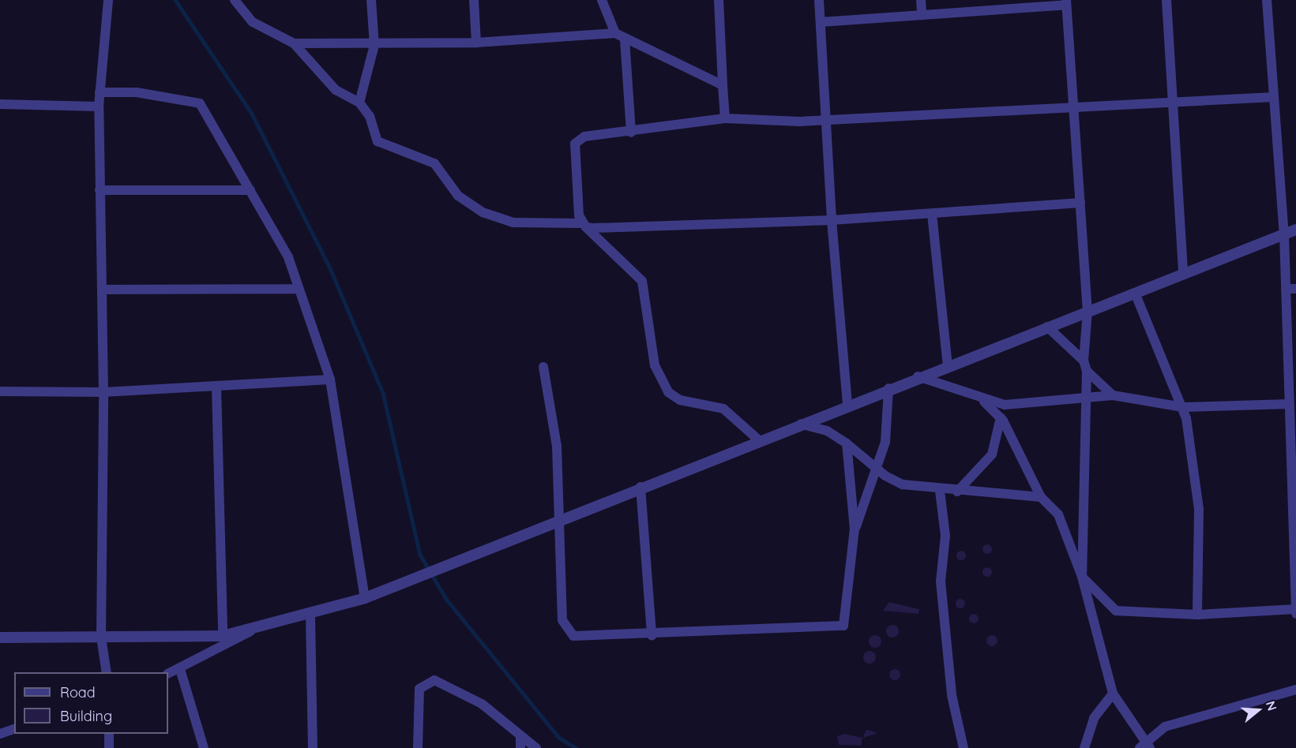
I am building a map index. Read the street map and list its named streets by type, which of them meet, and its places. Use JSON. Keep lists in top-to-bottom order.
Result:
{
  "legend": ["Road", "Building"],
  "north": "right"
}
